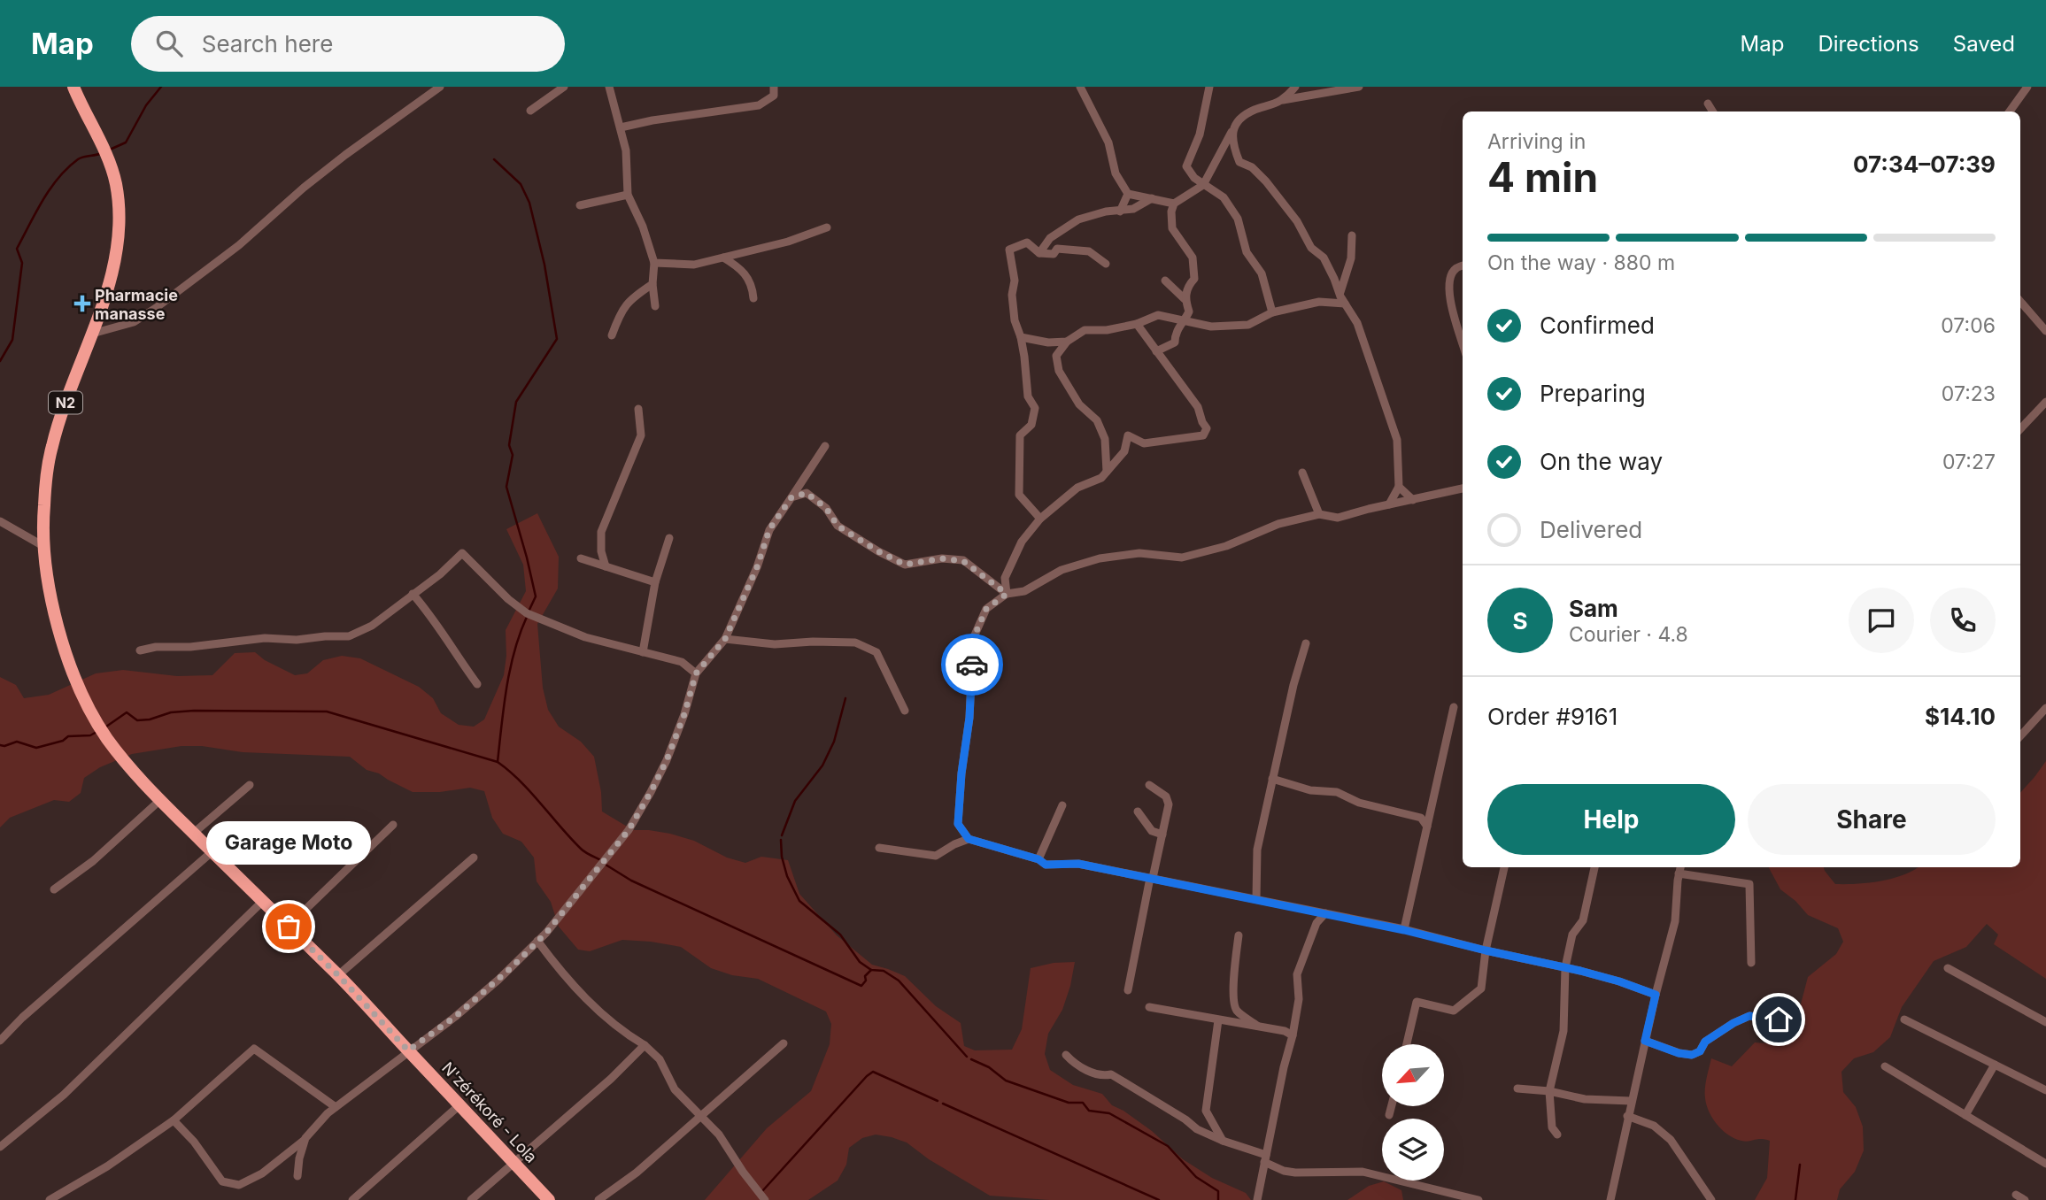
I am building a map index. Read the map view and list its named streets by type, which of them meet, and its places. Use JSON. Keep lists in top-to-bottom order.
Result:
{
  "streets": {
    "highway": ["N2", "N'zérékoré - Lola"]
  },
  "places": {
    "health": ["Pharmacie manasse"],
    "other": ["Garage Moto"]
  },
  "north": "bottom left",
  "page": {
    "header": "Map",
    "search": "Search here",
    "nav": ["Map", "Directions", "Saved"],
    "heading": ["4 min", "Arriving in", "07:34–07:39"],
    "panel": [
      "Sam",
      "Courier · 4.8",
      "Order #9161",
      "$14.10"
    ],
    "bar": "On the way · 880 m",
    "list": [
      ["Confirmed", "07:06"],
      ["Preparing", "07:23"],
      ["On the way", "07:27"],
      "Delivered"
    ],
    "round": "S",
    "buttons": ["Help", "Share"],
    "bubble": "Garage Moto"
  }
}
